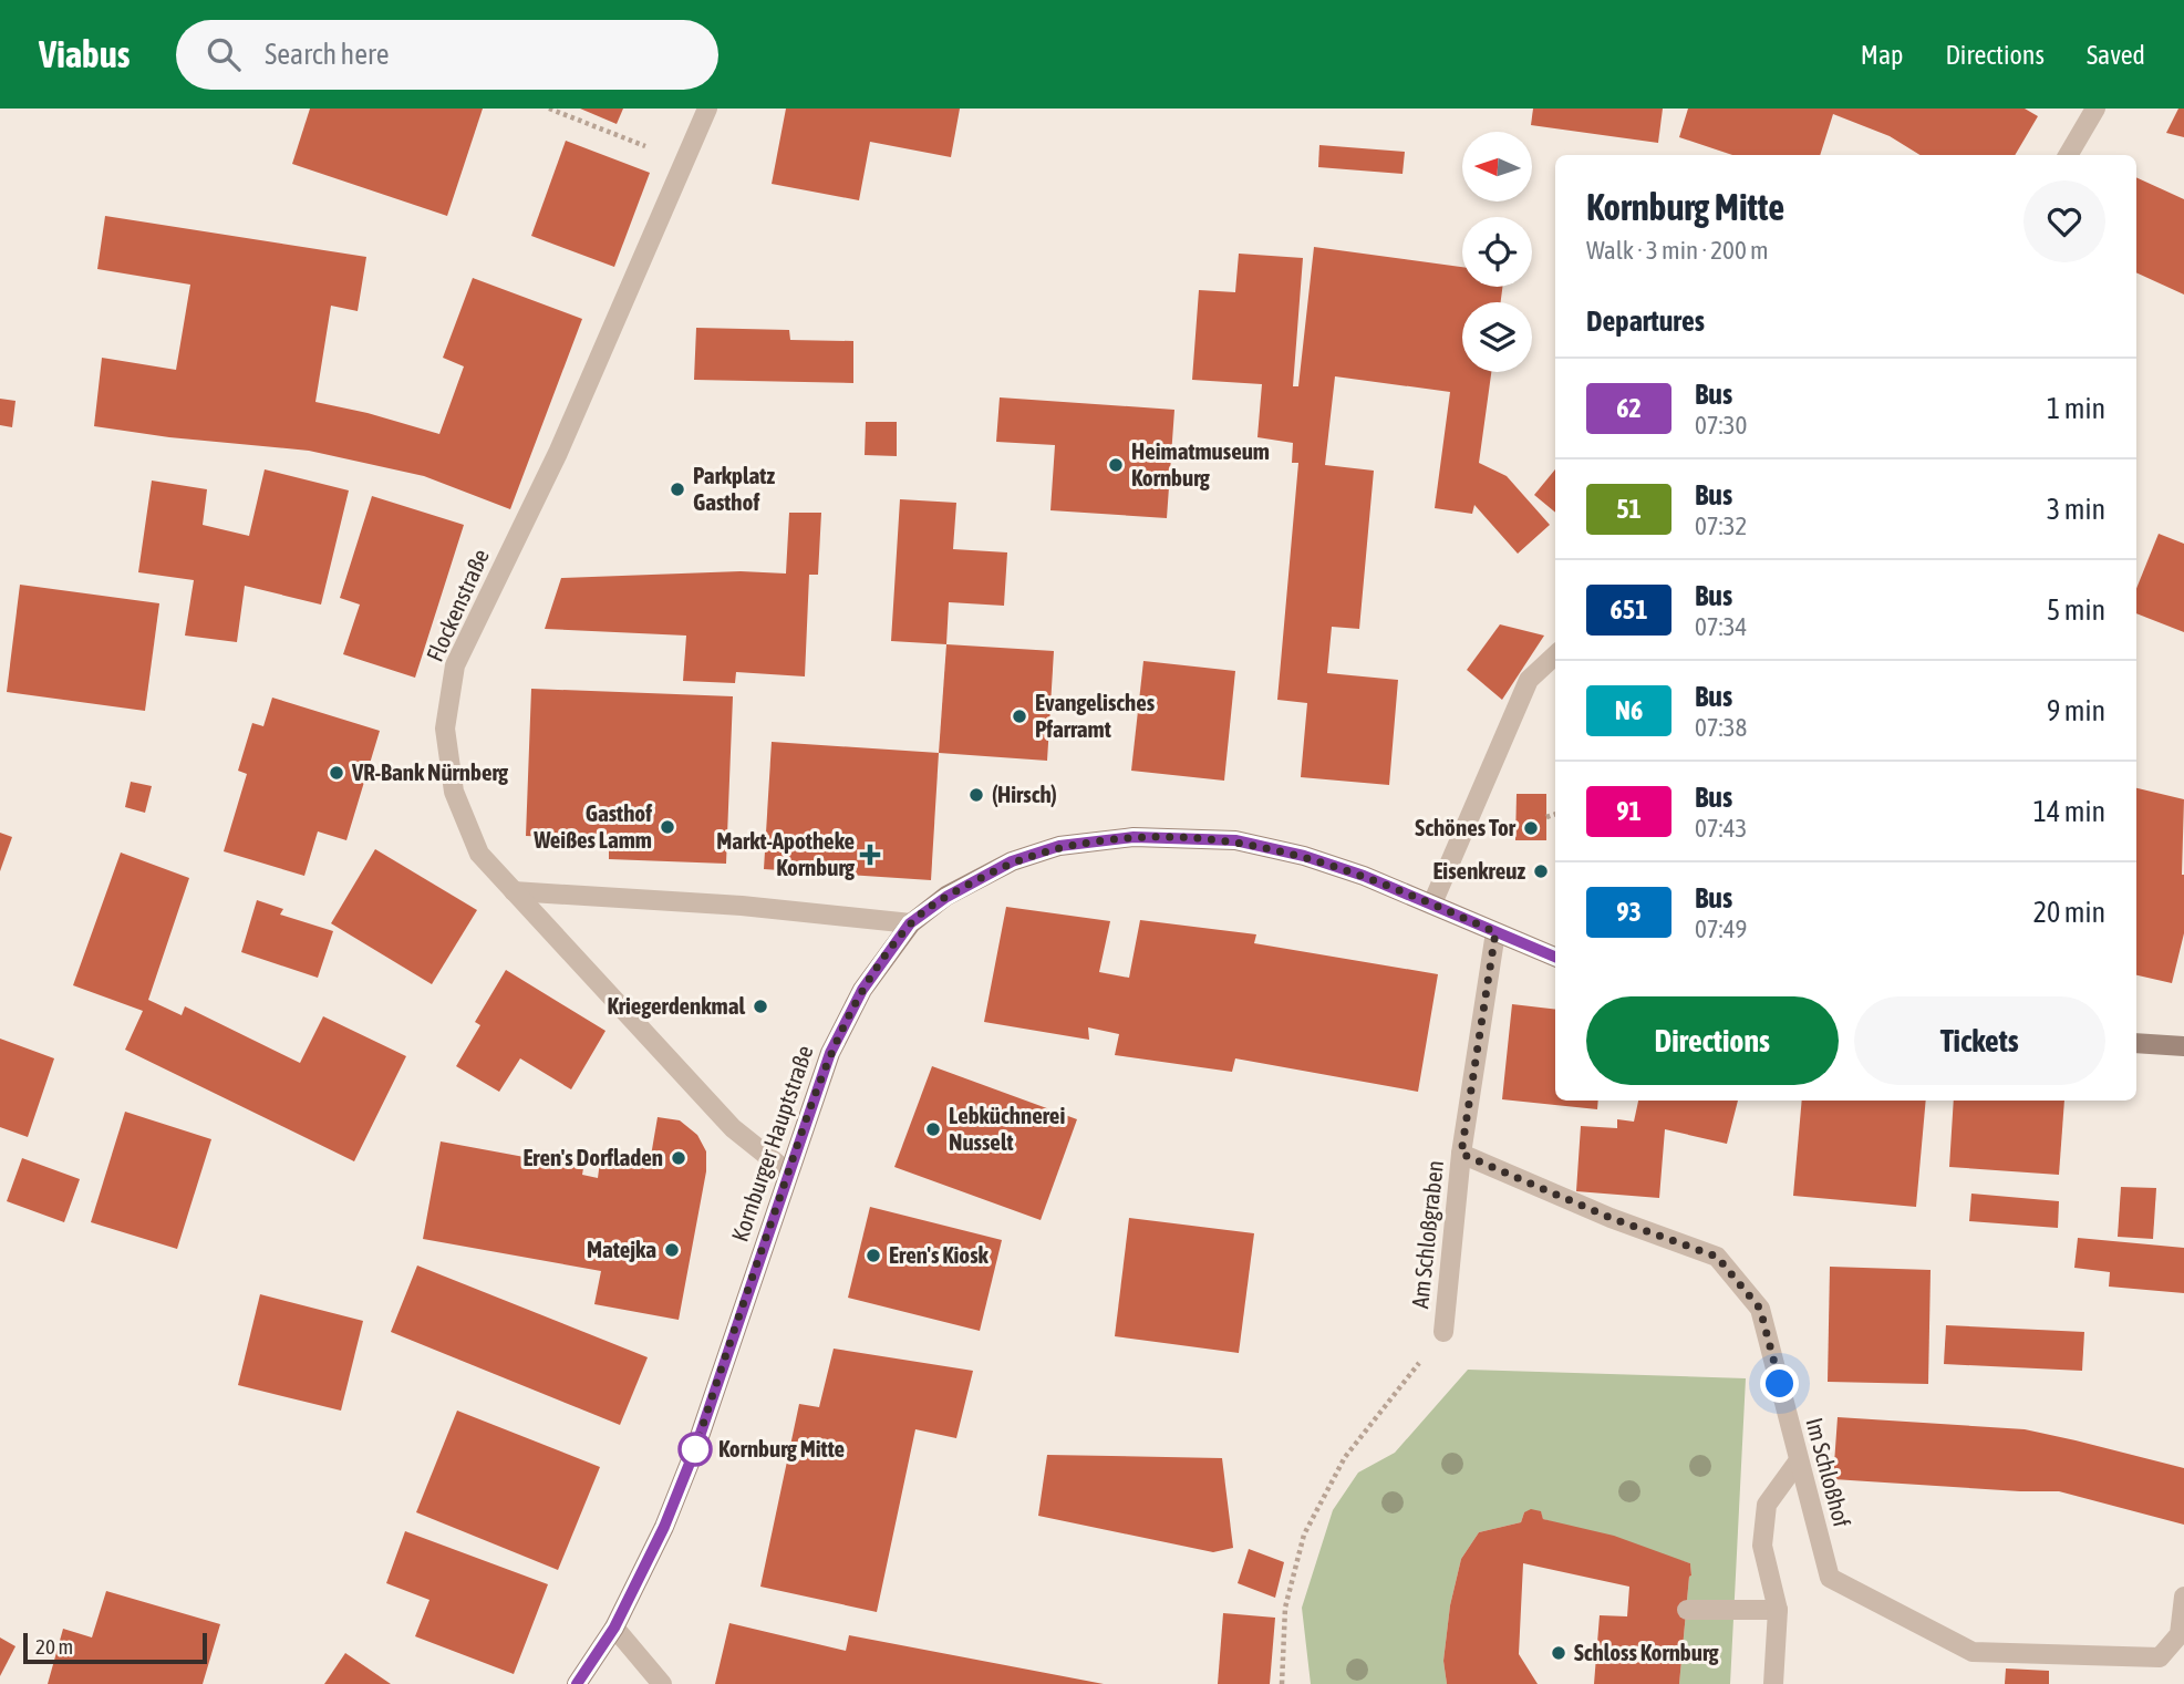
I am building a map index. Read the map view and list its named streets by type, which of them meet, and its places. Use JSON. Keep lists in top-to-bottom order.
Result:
{
  "streets": {
    "main road": ["Kornburger Hauptstraße"],
    "street": ["Flockenstraße", "Am Schloßgraben", "Im Schloßhof"]
  },
  "crossings": [
    ["Flockenstraße", "Kornburger Hauptstraße"],
    ["Kornburger Hauptstraße", "Am Schloßgraben"],
    ["Am Schloßgraben", "Im Schloßhof"]
  ],
  "places": {
    "other": [
      "Heimatmuseum Kornburg",
      "Parkplatz Gasthof",
      "Evangelisches Pfarramt",
      "VR-Bank Nürnberg",
      "(Hirsch)",
      "Gasthof Weißes Lamm",
      "Schönes Tor",
      "Eisenkreuz",
      "Kriegerdenkmal",
      "Lebküchnerei Nusselt",
      "Eren's Dorfladen",
      "Matejka",
      "Eren's Kiosk",
      "Kornburg Mitte",
      "Schloss Kornburg"
    ],
    "health": ["Markt-Apotheke Kornburg"]
  },
  "lines": ["bus line 62"],
  "scale_bar": "20 m",
  "north": "left",
  "page": {
    "header": "Viabus",
    "search": "Search here",
    "nav": ["Map", "Directions", "Saved"],
    "heading": [
      ["Kornburg Mitte", "Walk · 3 min · 200 m"],
      "Departures"
    ],
    "list": [
      {
        "mark": "62",
        "name": "Bus",
        "note": "07:30",
        "value": "1 min"
      },
      {
        "mark": "51",
        "name": "Bus",
        "note": "07:32",
        "value": "3 min"
      },
      {
        "mark": "651",
        "name": "Bus",
        "note": "07:34",
        "value": "5 min"
      },
      {
        "mark": "N6",
        "name": "Bus",
        "note": "07:38",
        "value": "9 min"
      },
      {
        "mark": "91",
        "name": "Bus",
        "note": "07:43",
        "value": "14 min"
      },
      {
        "mark": "93",
        "name": "Bus",
        "note": "07:49",
        "value": "20 min"
      }
    ],
    "buttons": ["Directions", "Tickets"],
    "scale": "20 m"
  }
}
